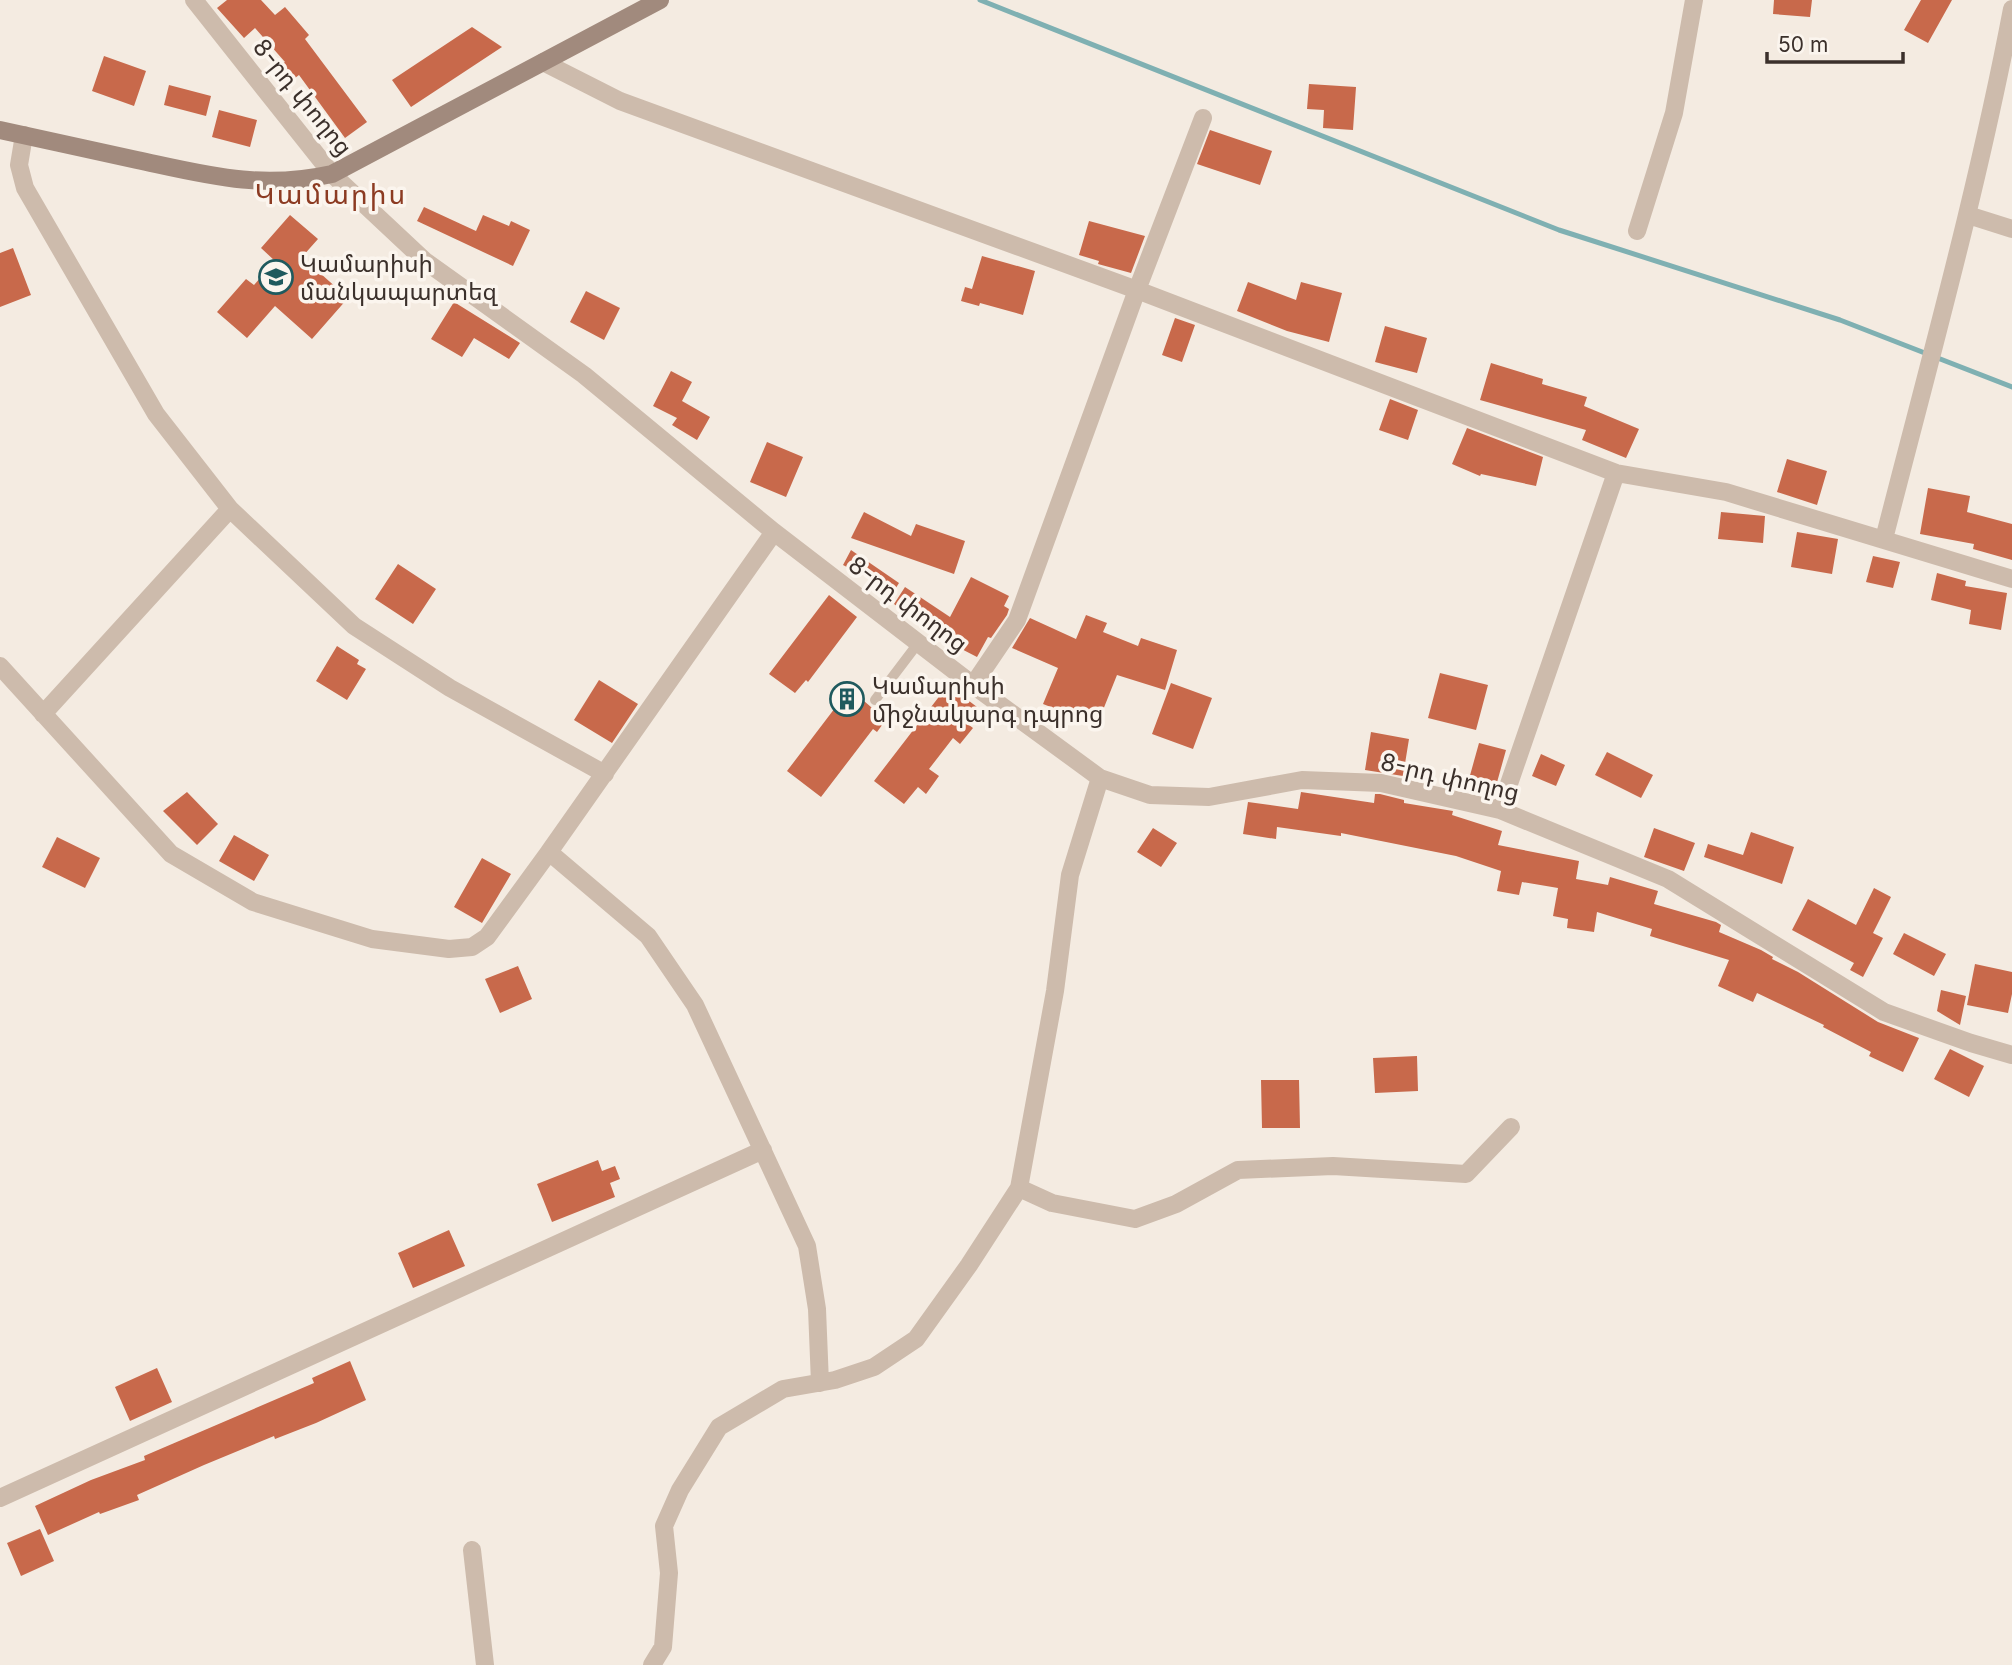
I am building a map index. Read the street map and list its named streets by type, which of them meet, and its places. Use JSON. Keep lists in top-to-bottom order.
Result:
{
  "streets": {
    "street": ["8-րդ փողոց"]
  },
  "districts": ["Կամարիս"],
  "places": {
    "school or university": ["Կամարիսի մանկապարտեզ"],
    "building": ["Կամարիսի միջնակարգ դպրոց"]
  },
  "scale_bar": "50 m"
}
